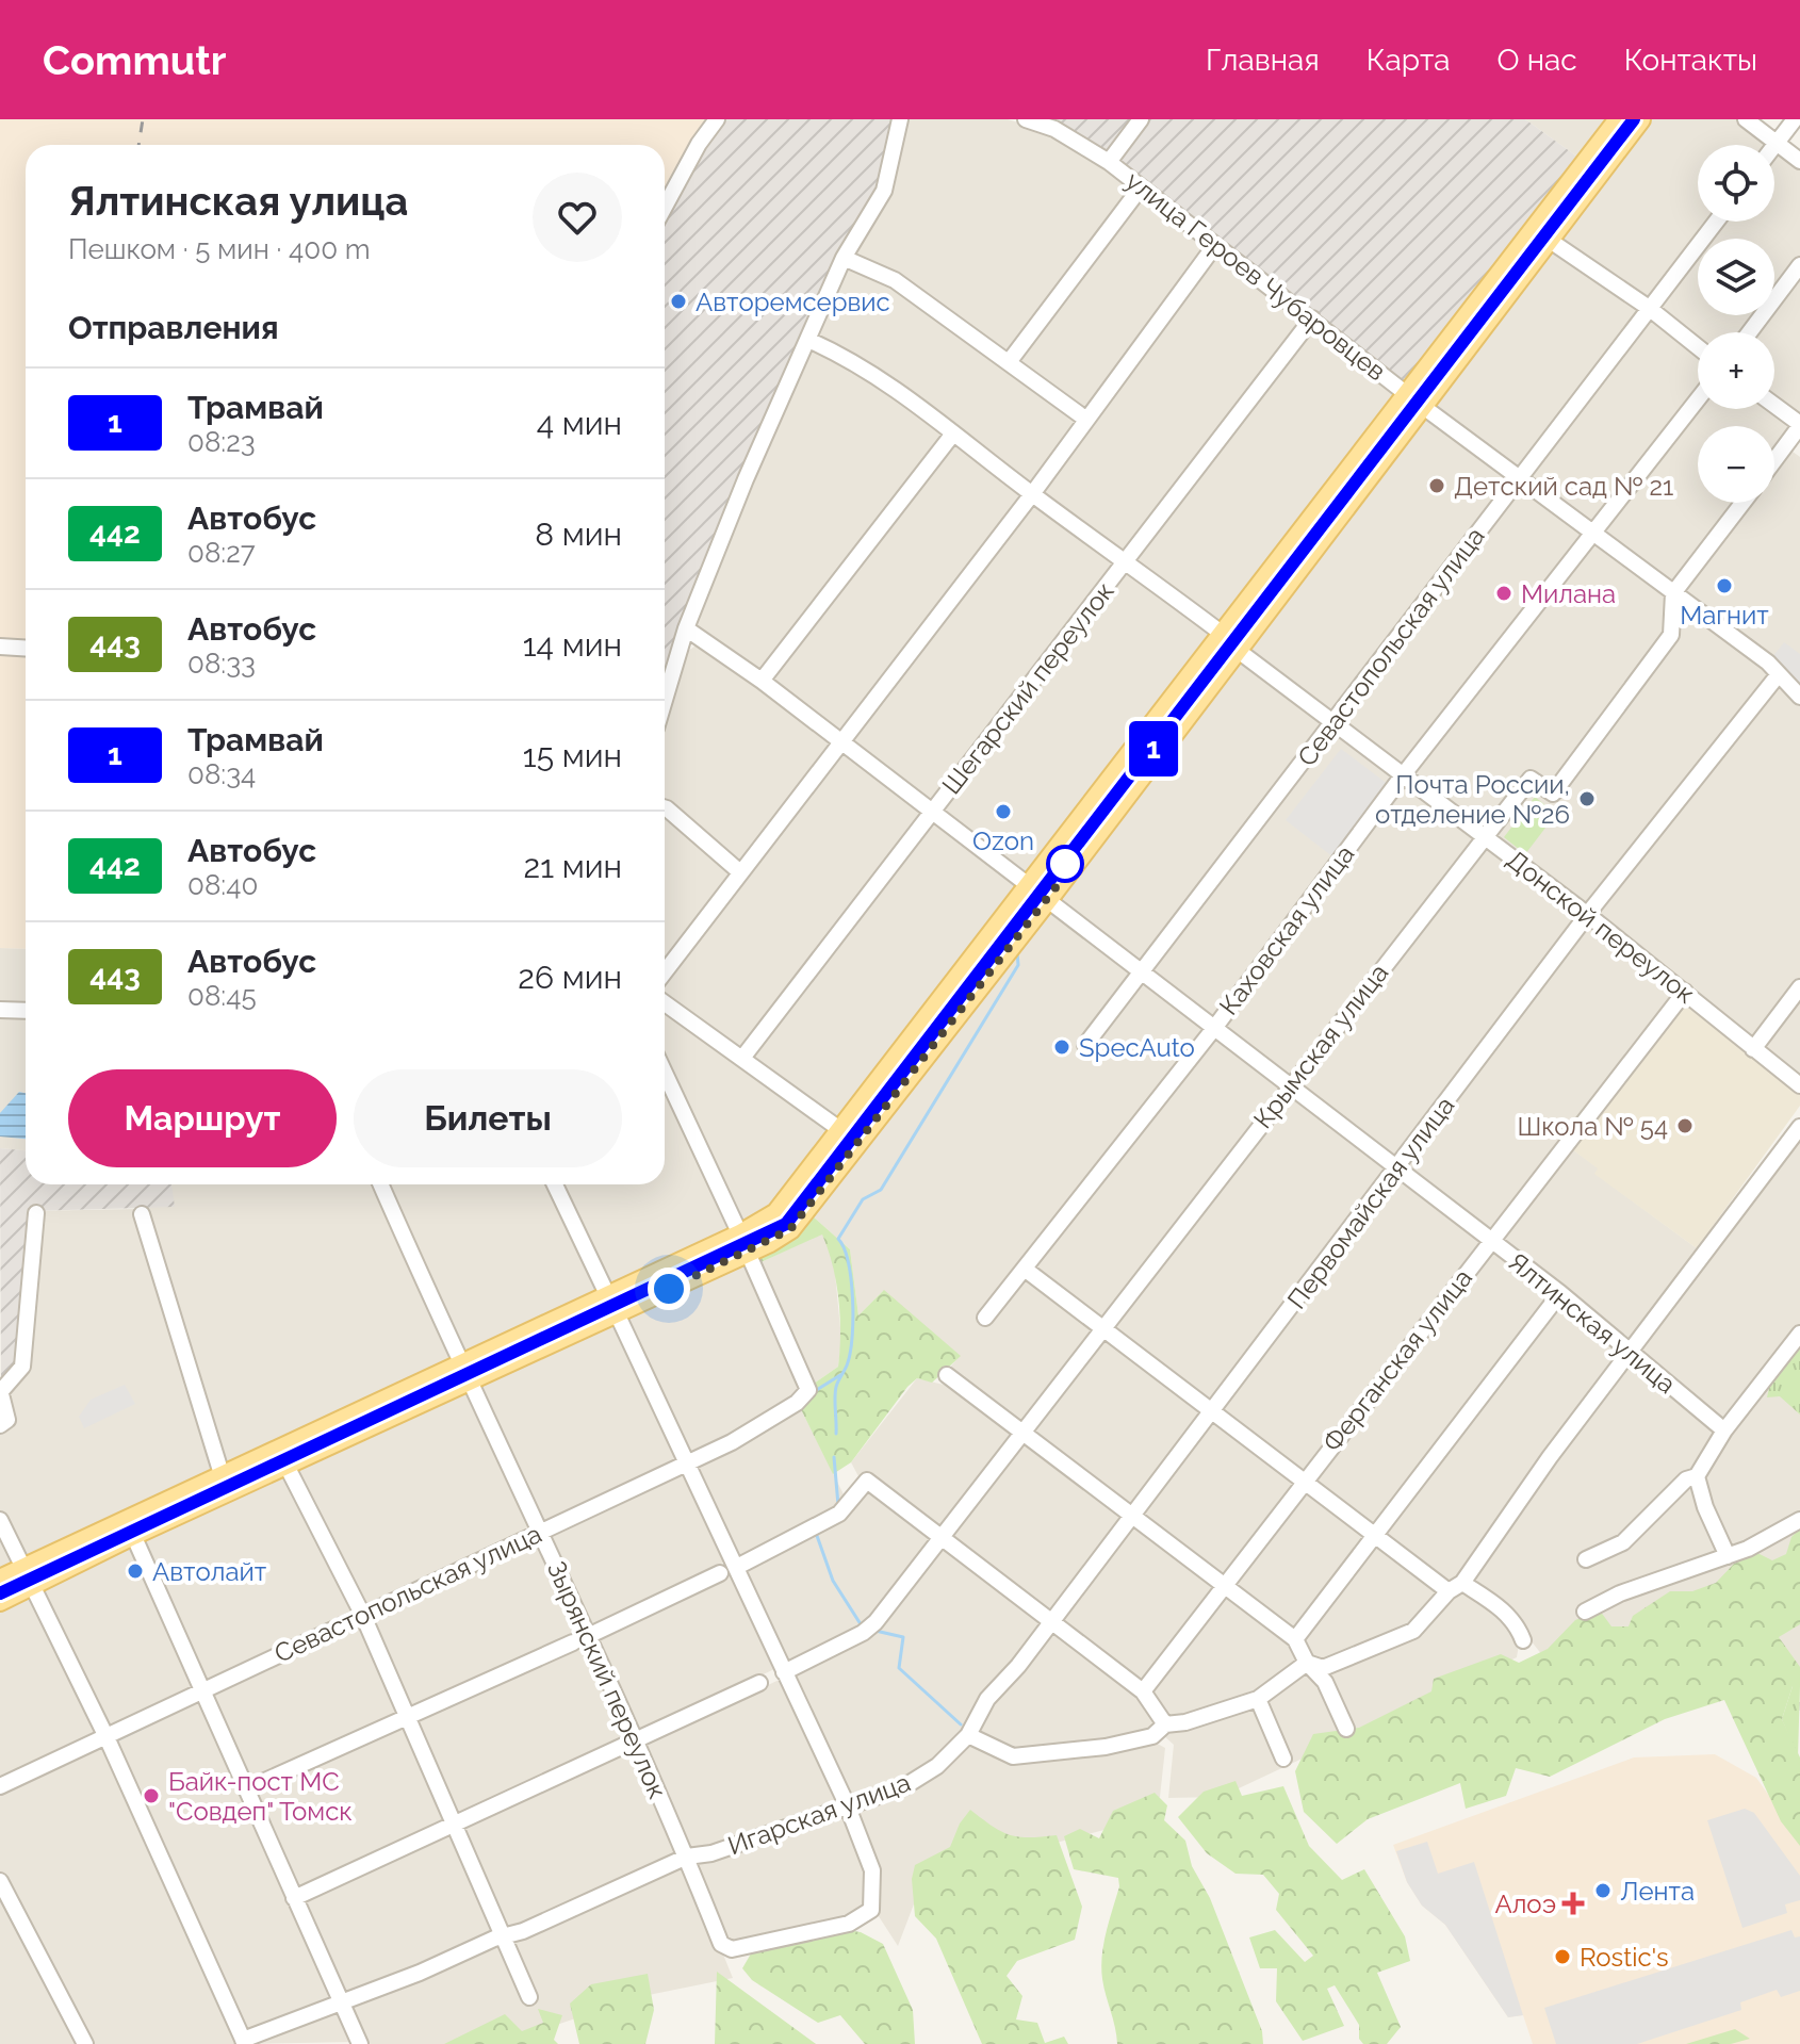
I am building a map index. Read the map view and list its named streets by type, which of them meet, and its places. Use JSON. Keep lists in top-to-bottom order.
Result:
{
  "streets": {
    "street": [
      "улица Героев Чубаровцев",
      "Севастопольская улица",
      "Шегарский переулок",
      "Донской переулок",
      "Каховская улица",
      "Крымская улица",
      "Первомайская улица",
      "Ялтинская улица",
      "Ферганская улица",
      "Зырянский переулок",
      "Игарская улица"
    ]
  },
  "crossings": [
    ["улица Героев Чубаровцев", "Севастопольская улица"],
    ["улица Героев Чубаровцев", "Шегарский переулок"],
    ["улица Героев Чубаровцев", "Каховская улица"],
    ["улица Героев Чубаровцев", "Крымская улица"],
    ["улица Героев Чубаровцев", "Первомайская улица"],
    ["Севастопольская улица", "Донской переулок"],
    ["Севастопольская улица", "Ялтинская улица"],
    ["Севастопольская улица", "Зырянский переулок"],
    ["Шегарский переулок", "Донской переулок"],
    ["Шегарский переулок", "Ялтинская улица"],
    ["Донской переулок", "Каховская улица"],
    ["Донской переулок", "Крымская улица"],
    ["Донской переулок", "Первомайская улица"],
    ["Донской переулок", "Ферганская улица"],
    ["Каховская улица", "Ялтинская улица"],
    ["Крымская улица", "Ялтинская улица"],
    ["Первомайская улица", "Ялтинская улица"],
    ["Первомайская улица", "Игарская улица"],
    ["Ялтинская улица", "Ферганская улица"],
    ["Зырянский переулок", "Игарская улица"]
  ],
  "places": {
    "other": [
      "Авторемсервис",
      "Детский сад № 21",
      "Магнит",
      "Милана",
      "Почта России, отделение №26",
      "Ozon",
      "SpecAuto",
      "Школа № 54",
      "Автолайт",
      "Байк-пост MC \"Совдеп\" Томск",
      "Лента",
      "Rostic's"
    ],
    "health": ["Алоэ"]
  },
  "lines": ["tram line 1"],
  "page": {
    "header": "Commutr",
    "nav": [
      "Главная",
      "Карта",
      "О нас",
      "Контакты"
    ],
    "on_map": "1",
    "map_buttons": ["+", "−"],
    "heading": [
      ["Ялтинская улица", "Пешком · 5 мин · 400 m"],
      "Отправления"
    ],
    "list": [
      {
        "mark": "1",
        "name": "Трамвай",
        "note": "08:23",
        "value": "4 мин"
      },
      {
        "mark": "442",
        "name": "Автобус",
        "note": "08:27",
        "value": "8 мин"
      },
      {
        "mark": "443",
        "name": "Автобус",
        "note": "08:33",
        "value": "14 мин"
      },
      {
        "mark": "1",
        "name": "Трамвай",
        "note": "08:34",
        "value": "15 мин"
      },
      {
        "mark": "442",
        "name": "Автобус",
        "note": "08:40",
        "value": "21 мин"
      },
      {
        "mark": "443",
        "name": "Автобус",
        "note": "08:45",
        "value": "26 мин"
      }
    ],
    "buttons": ["Маршрут", "Билеты"]
  }
}
